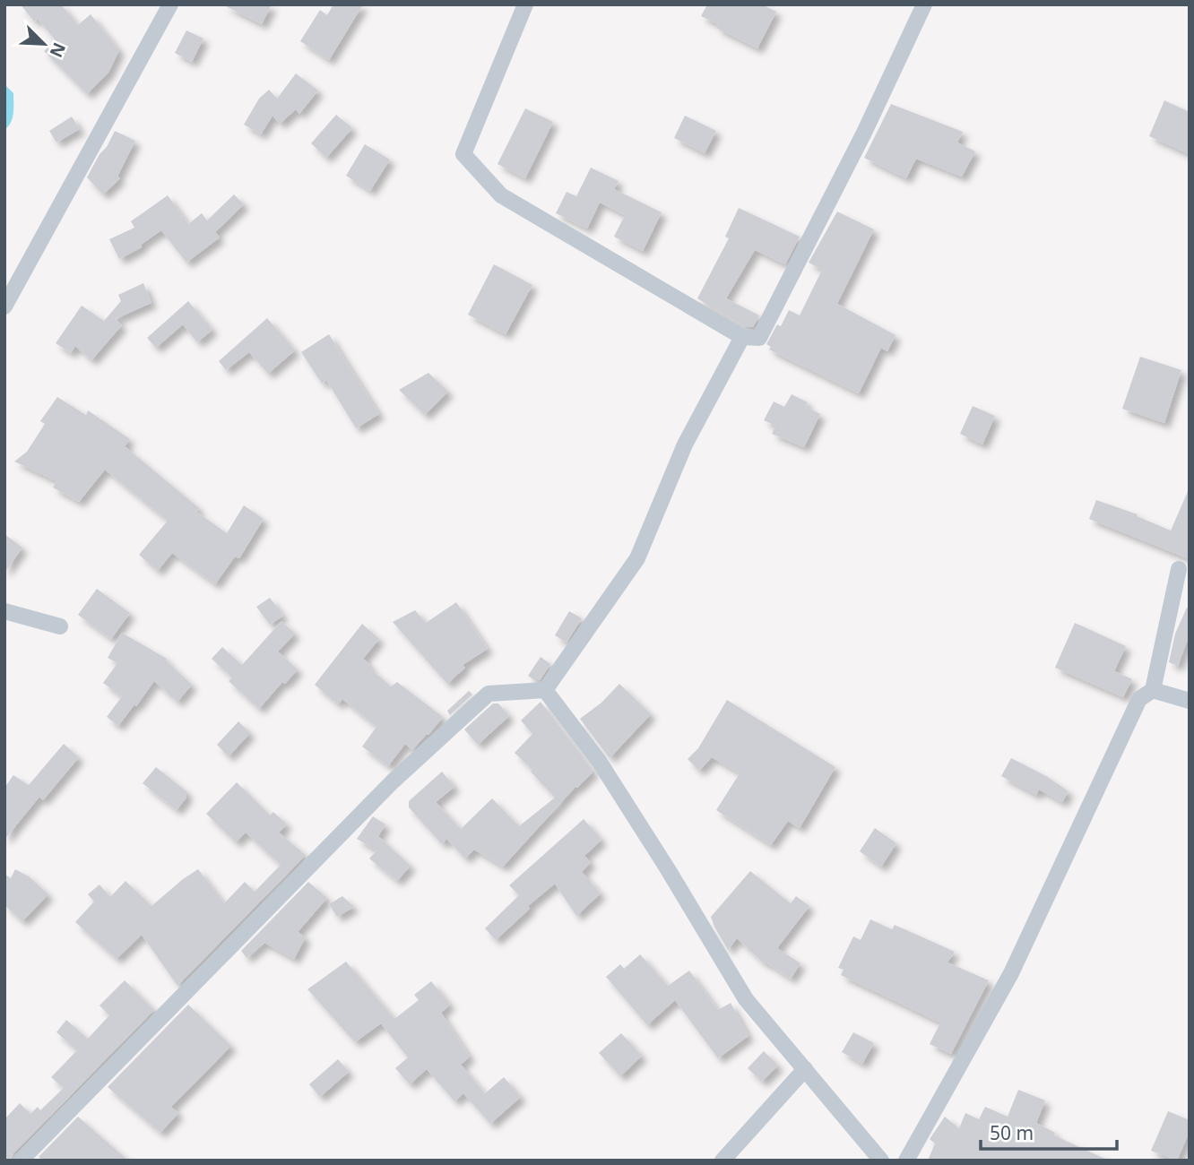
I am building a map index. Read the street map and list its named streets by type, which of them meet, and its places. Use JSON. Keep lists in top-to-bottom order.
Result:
{
  "scale_bar": "50 m",
  "north": "bottom right"
}
